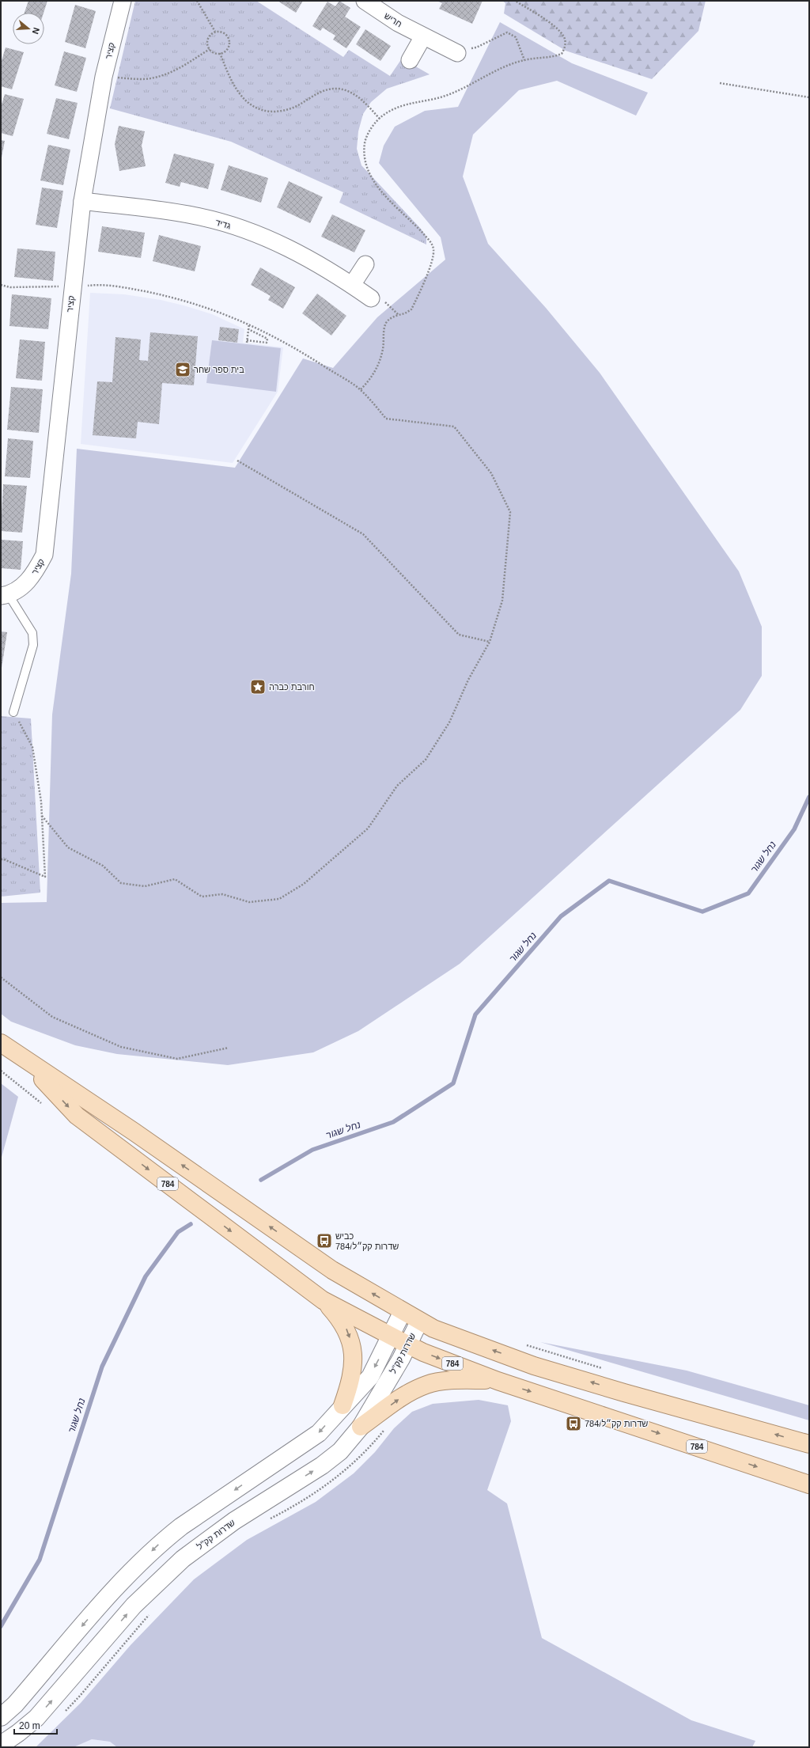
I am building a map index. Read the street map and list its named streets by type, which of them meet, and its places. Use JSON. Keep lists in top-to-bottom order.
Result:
{
  "streets": {
    "main road": ["784"],
    "street": [
      "חריש",
      "קציר",
      "גדיד",
      "שדרות קק\"ל"
    ]
  },
  "crossings": [
    ["קציר", "גדיד"],
    ["784", "שדרות קק\"ל"]
  ],
  "water": ["נחל שגור"],
  "places": {
    "school or university": ["בית ספר שחר"],
    "place": ["חורבת כברה"],
    "bus stop": ["כביש 784/שדרות קק״ל", "784/שדרות קק״ל"]
  },
  "scale_bar": "20 m",
  "north": "right"
}
